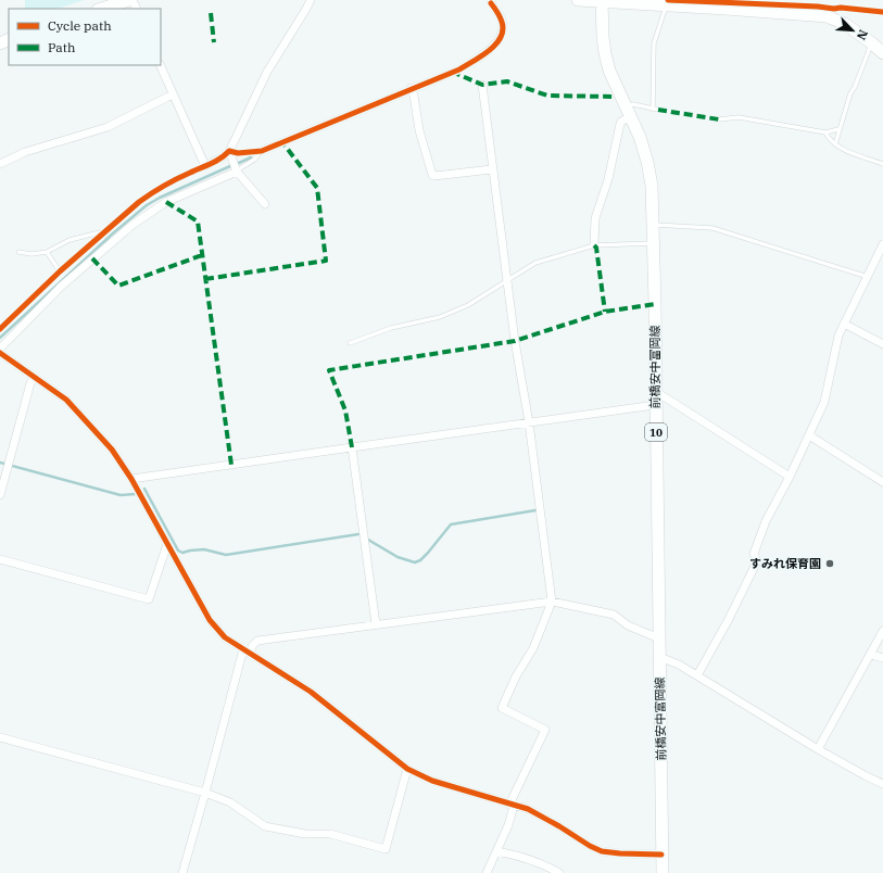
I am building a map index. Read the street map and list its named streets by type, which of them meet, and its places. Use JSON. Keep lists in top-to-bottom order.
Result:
{
  "streets": {
    "main road": ["前橋安中富岡線", "10"]
  },
  "places": ["すみれ保育園"],
  "legend": ["Cycle path", "Path"],
  "north": "bottom right"
}
